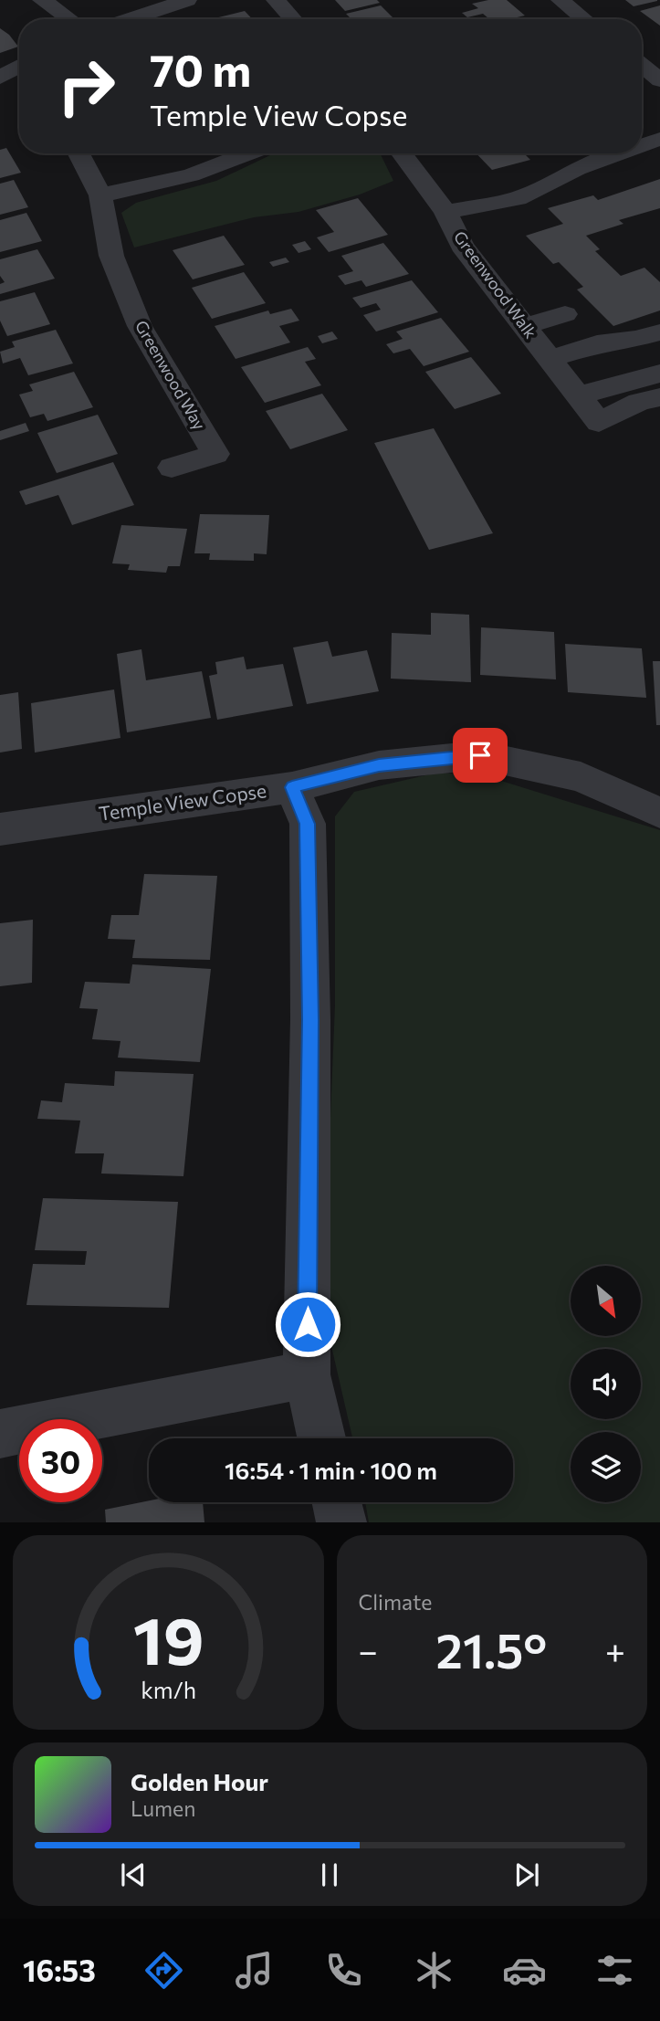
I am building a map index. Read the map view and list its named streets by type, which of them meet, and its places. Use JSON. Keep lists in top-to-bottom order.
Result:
{
  "streets": {
    "street": ["Greenwood Walk", "Greenwood Way", "Temple View Copse"]
  },
  "north": "bottom right",
  "page": {
    "turn": ["70 m", "Temple View Copse"],
    "limit": "30",
    "trip": "16:54 · 1 min · 100 m",
    "tile": "Climate",
    "heat": ["−", "21.5°", "+"],
    "song": ["Golden Hour", "Lumen"],
    "tabs": "16:53",
    "gauge": ["19", "km/h"]
  }
}
